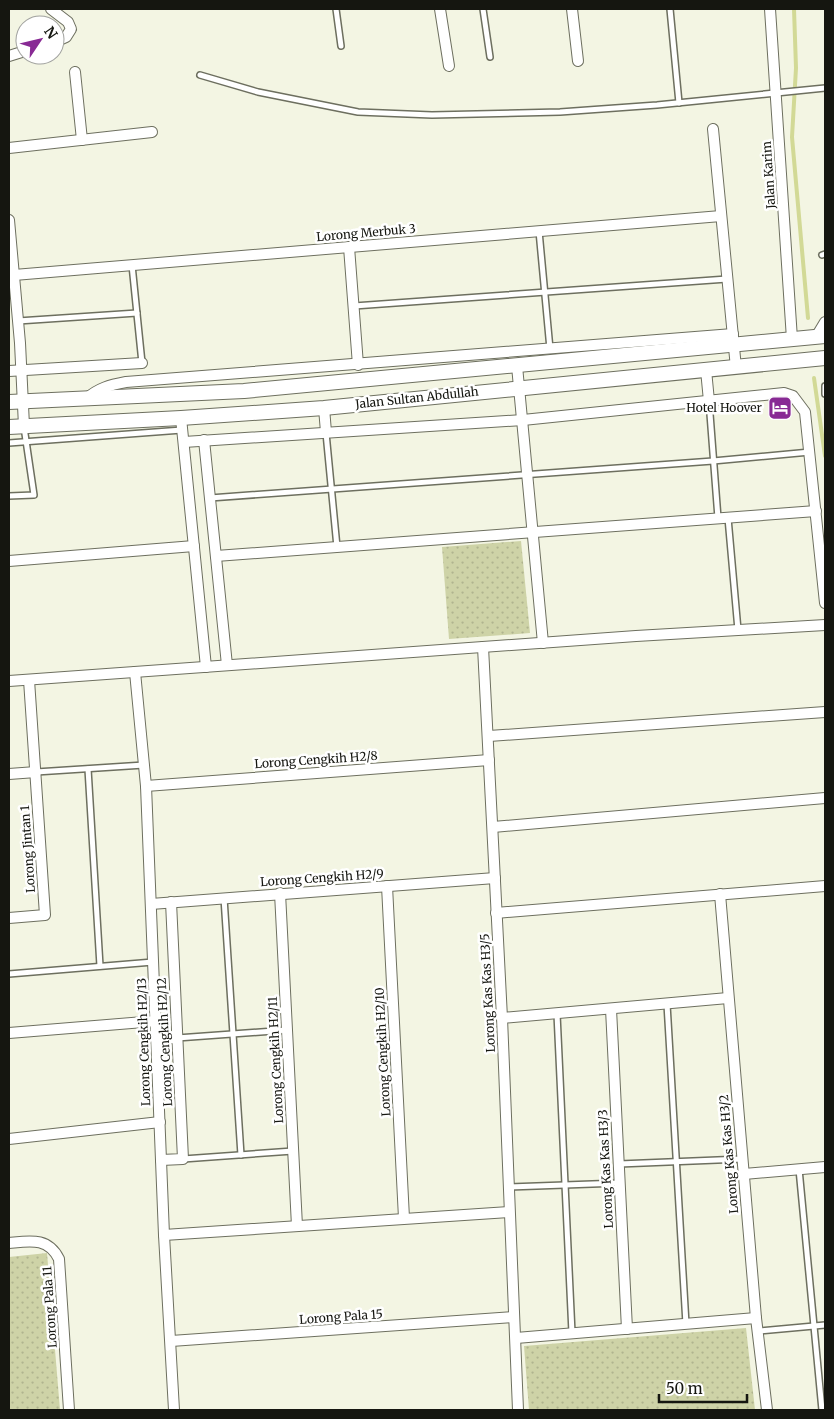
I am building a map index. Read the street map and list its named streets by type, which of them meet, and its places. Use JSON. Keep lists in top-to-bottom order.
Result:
{
  "streets": {
    "main road": ["Jalan Sultan Abdullah"],
    "street": [
      "Jalan Karim",
      "Lorong Merbuk 3",
      "Lorong Cengkih H2/8",
      "Lorong Jintan 1",
      "Lorong Cengkih H2/9",
      "Lorong Kas Kas H3/5",
      "Lorong Cengkih H2/13",
      "Lorong Cengkih H2/12",
      "Lorong Cengkih H2/10",
      "Lorong Cengkih H2/11",
      "Lorong Kas Kas H3/2",
      "Lorong Kas Kas H3/3",
      "Lorong Pala 11",
      "Lorong Pala 15"
    ]
  },
  "crossings": [
    ["Jalan Karim", "Jalan Sultan Abdullah"],
    ["Lorong Cengkih H2/8", "Lorong Kas Kas H3/5"],
    ["Lorong Cengkih H2/8", "Lorong Cengkih H2/13"],
    ["Lorong Cengkih H2/9", "Lorong Kas Kas H3/5"],
    ["Lorong Cengkih H2/9", "Lorong Cengkih H2/13"],
    ["Lorong Cengkih H2/9", "Lorong Cengkih H2/12"],
    ["Lorong Cengkih H2/9", "Lorong Cengkih H2/10"],
    ["Lorong Cengkih H2/9", "Lorong Cengkih H2/11"],
    ["Lorong Kas Kas H3/5", "Lorong Pala 15"],
    ["Lorong Cengkih H2/13", "Lorong Pala 15"]
  ],
  "places": {
    "hotel": ["Hotel Hoover"]
  },
  "scale_bar": "50 m",
  "north": "top right"
}
